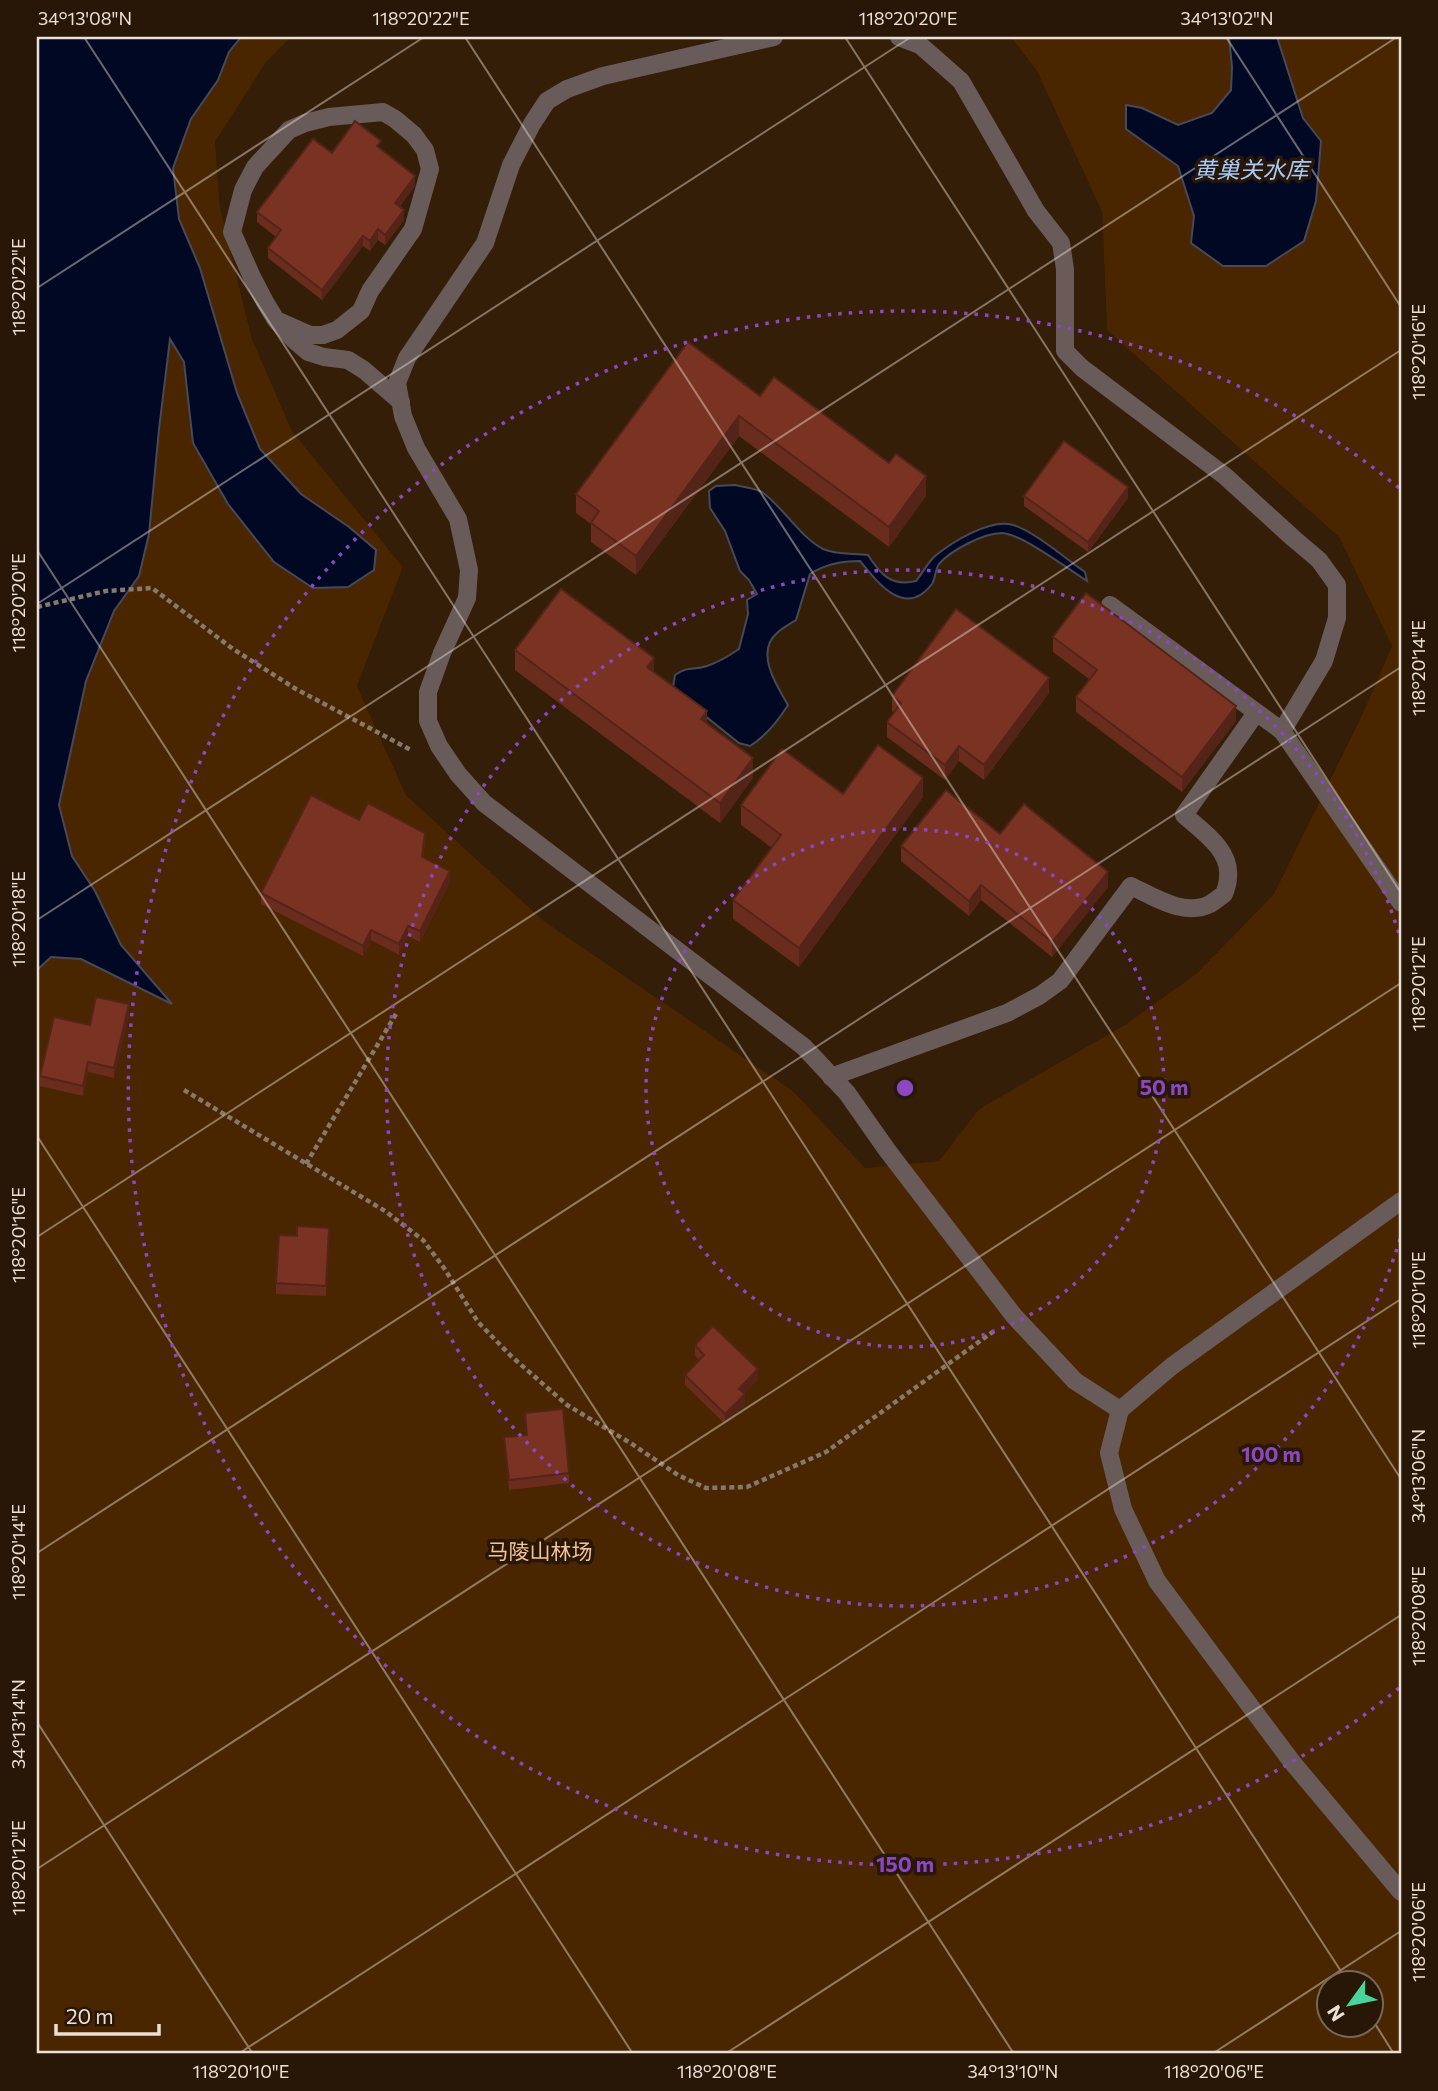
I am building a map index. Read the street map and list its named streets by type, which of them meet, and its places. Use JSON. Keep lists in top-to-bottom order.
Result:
{
  "water": ["黄巢关水库"],
  "parks": ["马陵山林场"],
  "scale_bar": "20 m",
  "north": "bottom left",
  "coordinates": [
    "34°13'08\"N",
    "118°20'22\"E",
    "118°20'20\"E",
    "34°13'02\"N",
    "118°20'16\"E",
    "118°20'14\"E",
    "118°20'18\"E",
    "118°20'12\"E",
    "118°20'10\"E",
    "34°13'06\"N",
    "118°20'08\"E",
    "34°13'14\"N",
    "118°20'06\"E",
    "34°13'10\"N"
  ],
  "rings": ["50 m", "100 m", "150 m"]
}
